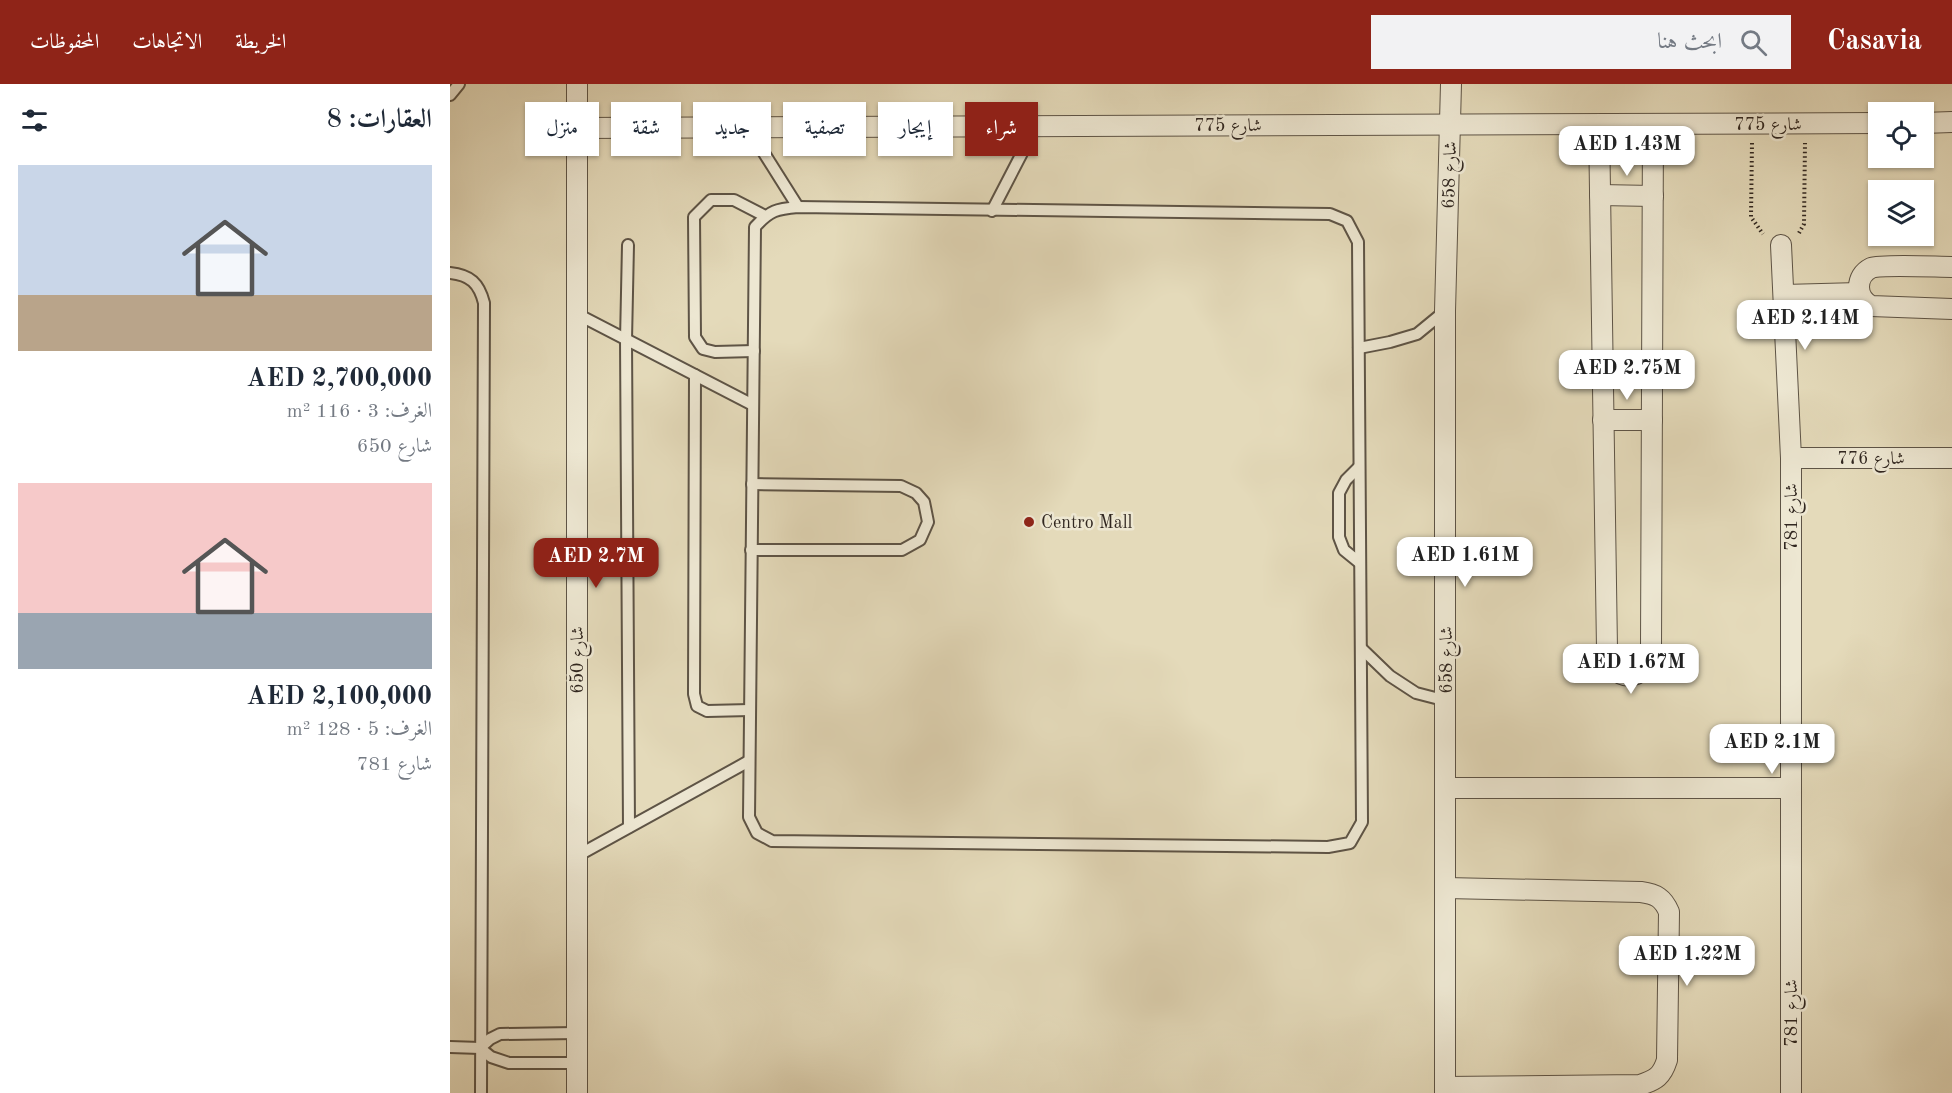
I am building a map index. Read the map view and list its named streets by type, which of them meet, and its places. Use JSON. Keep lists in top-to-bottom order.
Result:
{
  "streets": {
    "street": [
      "شارع 775",
      "شارع 658",
      "شارع 776",
      "شارع 781",
      "شارع 650"
    ]
  },
  "crossings": [
    ["شارع 775", "شارع 658"],
    ["شارع 776", "شارع 781"]
  ],
  "places": ["Centro Mall"],
  "page": {
    "header": "Casavia",
    "search": "ابحث هنا",
    "nav": ["الخريطة", "الاتجاهات", "المحفوظات"],
    "heading": "العقارات: 8",
    "chip": [
      "شراء",
      "إيجار",
      "تصفية",
      "جديد",
      "شقة",
      "منزل"
    ],
    "price": [
      "AED 1.43M",
      "AED 2.14M",
      "AED 2.75M",
      "AED 1.61M",
      "AED 2.7M",
      "AED 1.67M",
      "AED 2.1M",
      "AED 1.22M"
    ],
    "list": [
      {
        "name": "AED 2,700,000",
        "note": "الغرف: 3 · 116 m² · شارع 650"
      },
      {
        "name": "AED 2,100,000",
        "note": "الغرف: 5 · 128 m² · شارع 781"
      }
    ]
  }
}
